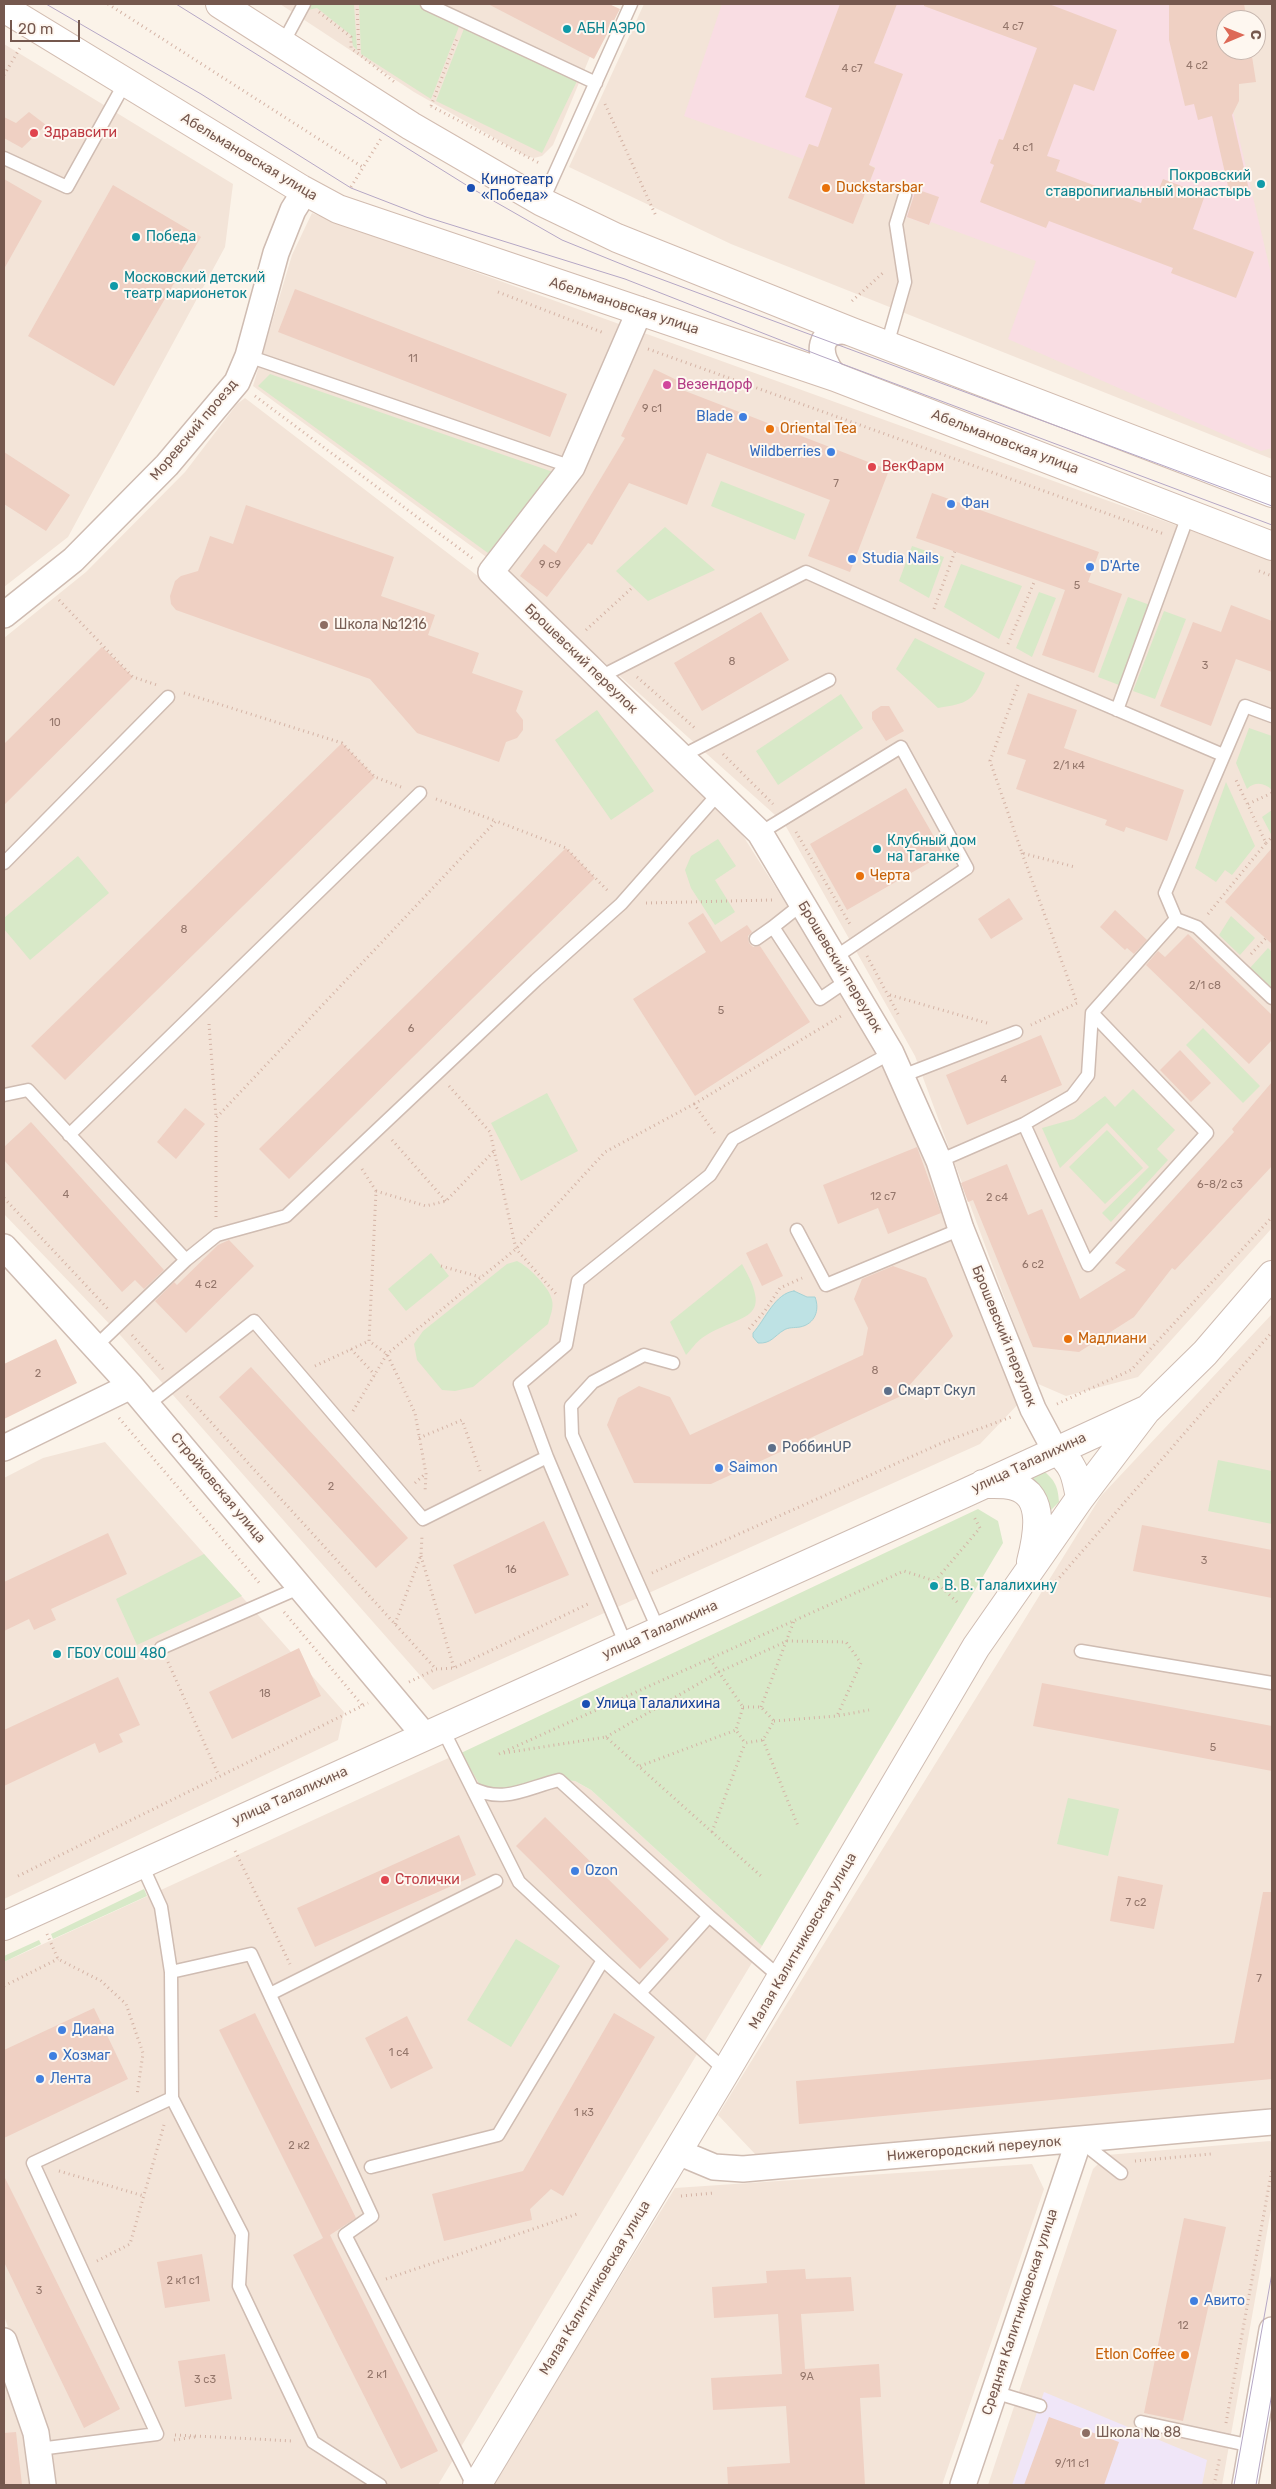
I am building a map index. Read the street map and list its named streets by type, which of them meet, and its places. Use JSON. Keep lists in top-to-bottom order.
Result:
{
  "streets": {
    "street": [
      "Абельмановская улица",
      "Моревский проезд",
      "Брошевский переулок",
      "улица Талалихина",
      "Стройковская улица",
      "Малая Калитниковская улица",
      "Нижегородский переулок",
      "Средняя Калитниковская улица"
    ]
  },
  "crossings": [
    ["Абельмановская улица", "Моревский проезд"],
    ["Брошевский переулок", "улица Талалихина"],
    ["улица Талалихина", "Стройковская улица"],
    ["улица Талалихина", "Малая Калитниковская улица"],
    ["Малая Калитниковская улица", "Нижегородский переулок"],
    ["Нижегородский переулок", "Средняя Калитниковская улица"]
  ],
  "places": [
    "АБН АЭРО",
    "Здравсити",
    "Покровский ставропигиальный монастырь",
    "Кинотеатр «Победа»",
    "Duckstarsbar",
    "Победа",
    "Московский детский театр марионеток",
    "Везендорф",
    "Blade",
    "Oriental Tea",
    "Wildberries",
    "ВекФарм",
    "Фан",
    "Studia Nails",
    "D'Arte",
    "Школа №1216",
    "Клубный дом на Таганке",
    "Черта",
    "Мадлиани",
    "Смарт Скул",
    "РоббинUP",
    "Saimon",
    "В. В. Талалихину",
    "ГБОУ СОШ 480",
    "Улица Талалихина",
    "Ozon",
    "Столички",
    "Диана",
    "Хозмаг",
    "Лента",
    "Авито",
    "Etlon Coffee",
    "Школа № 88"
  ],
  "house_numbers": [
    "4 с7",
    "4 с2",
    "4 с7",
    "4 с1",
    "11",
    "9 с1",
    "7",
    "9 с9",
    "5",
    "8",
    "3",
    "10",
    "2/1 к4",
    "8",
    "2/1 с8",
    "5",
    "6",
    "4",
    "6-8/2 с3",
    "4",
    "12 с7",
    "2 с4",
    "6 с2",
    "4 с2",
    "8",
    "2",
    "2",
    "3",
    "16",
    "18",
    "5",
    "7 с2",
    "7",
    "1 с4",
    "1 к3",
    "2 к2",
    "2 к1 с1",
    "3",
    "12",
    "2 к1",
    "9А",
    "3 с3",
    "9/11 с1"
  ],
  "scale_bar": "20 m",
  "north": "right"
}
